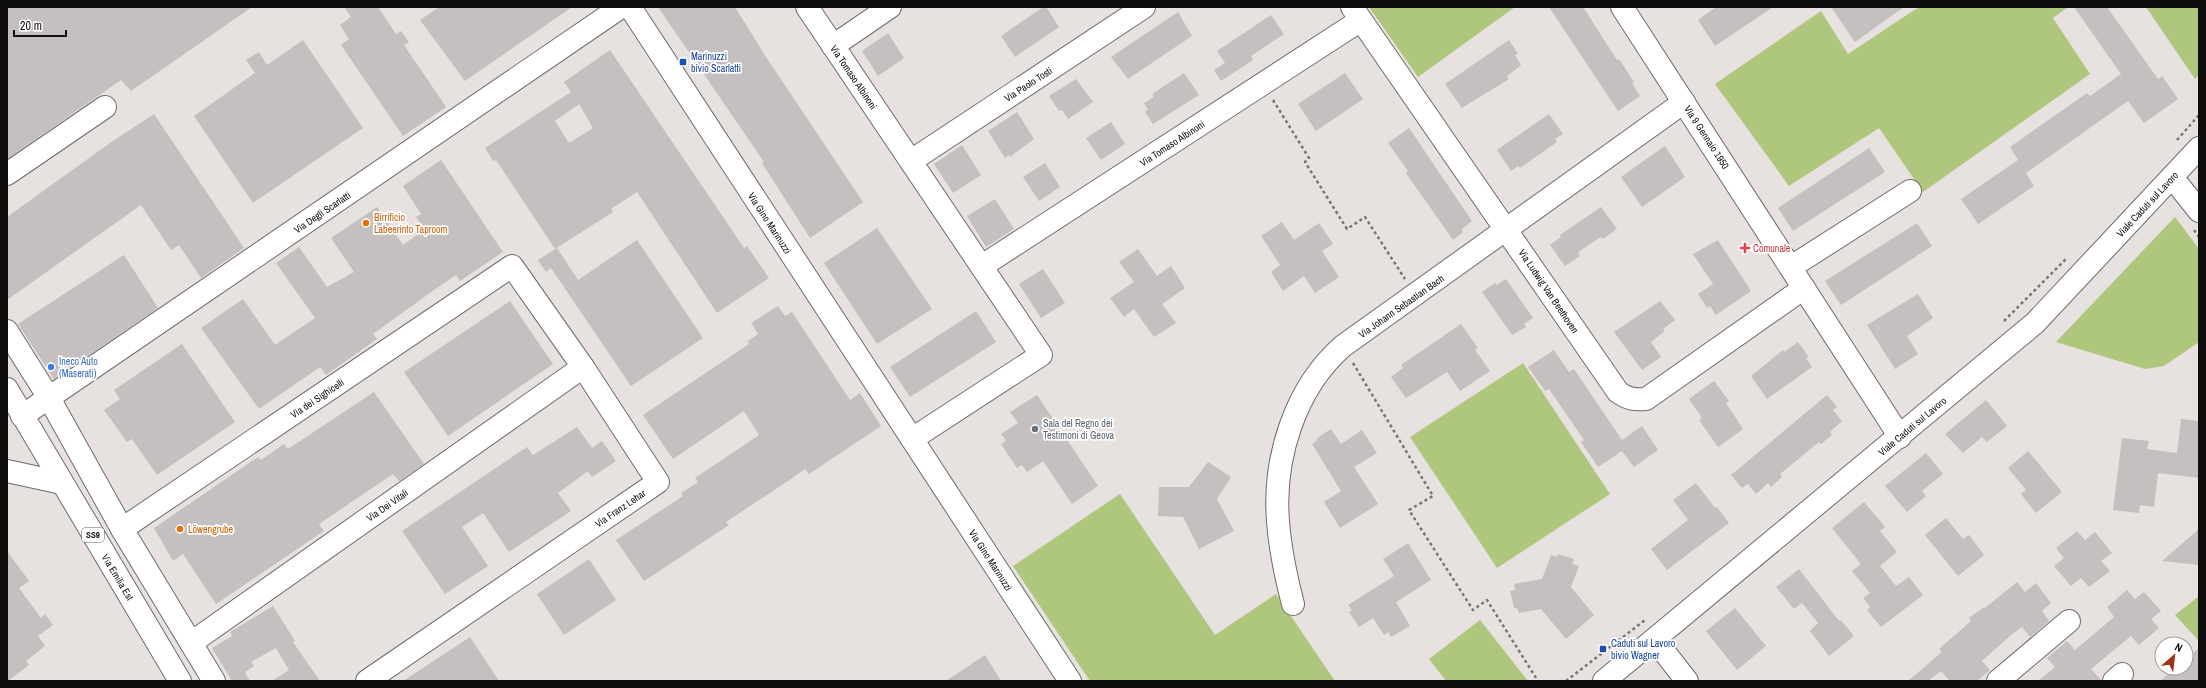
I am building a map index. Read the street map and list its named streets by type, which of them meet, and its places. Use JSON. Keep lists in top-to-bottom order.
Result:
{
  "streets": {
    "street": [
      "Via Tomaso Albinoni",
      "Via Paolo Tosti",
      "Via 9 Gennaio 1950",
      "Viale Caduti sul Lavoro",
      "Via Degli Scarlatti",
      "Via Gino Marinuzzi",
      "Via Ludwig Van Beethoven",
      "Via Johann Sebastian Bach",
      "Via dei Sighicelli",
      "Via Dei Vitali",
      "Via Franz Lehar",
      "SS9",
      "Via Emilia Est"
    ]
  },
  "crossings": [
    ["Via Tomaso Albinoni", "Via Paolo Tosti"],
    ["Via Tomaso Albinoni", "Via Gino Marinuzzi"],
    ["Via Tomaso Albinoni", "Via Ludwig Van Beethoven"],
    ["Via 9 Gennaio 1950", "Viale Caduti sul Lavoro"],
    ["Via 9 Gennaio 1950", "Via Ludwig Van Beethoven"],
    ["Via 9 Gennaio 1950", "Via Johann Sebastian Bach"],
    ["Via Degli Scarlatti", "Via Emilia Est"],
    ["Via Ludwig Van Beethoven", "Via Johann Sebastian Bach"],
    ["Via dei Sighicelli", "Via Franz Lehar"],
    ["Via Dei Vitali", "Via Franz Lehar"]
  ],
  "places": {
    "transit": ["Marinuzzi bivio Scarlatti", "Caduti sul Lavoro bivio Wagner"],
    "other": [
      "Birrificio Labeerinto Taproom",
      "Ineco Auto (Maserati)",
      "Sala del Regno dei Testimoni di Geova",
      "Löwengrube"
    ],
    "health": ["Comunale"]
  },
  "scale_bar": "20 m",
  "north": "top right"
}
